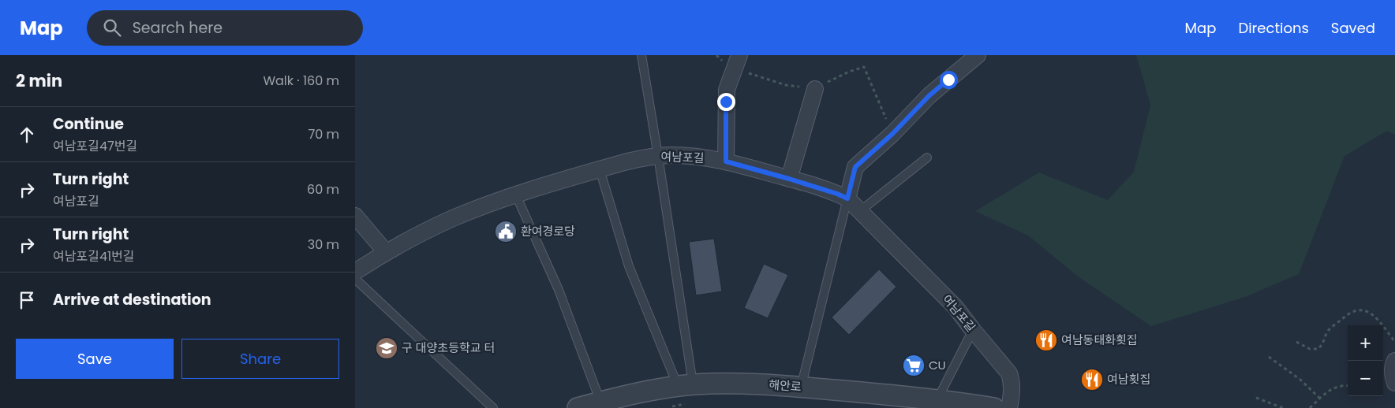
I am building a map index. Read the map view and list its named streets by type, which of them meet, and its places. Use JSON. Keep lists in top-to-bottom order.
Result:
{
  "streets": {
    "street": ["여남포길", "해안로"]
  },
  "places": {
    "public building": ["환여경로당"],
    "restaurant": ["여남동태화횟집", "여남횟집"],
    "school or university": ["구 대양초등학교 터"],
    "supermarket": ["CU"]
  },
  "page": {
    "header": "Map",
    "search": "Search here",
    "nav": ["Map", "Directions", "Saved"],
    "heading": ["2 min", "Walk · 160 m"],
    "list": [
      ["Continue", "여남포길47번길", "70 m"],
      ["Turn right", "여남포길", "60 m"],
      ["Turn right", "여남포길41번길", "30 m"],
      "Arrive at destination"
    ],
    "map_buttons": ["+", "−"],
    "buttons": ["Save", "Share"]
  }
}
